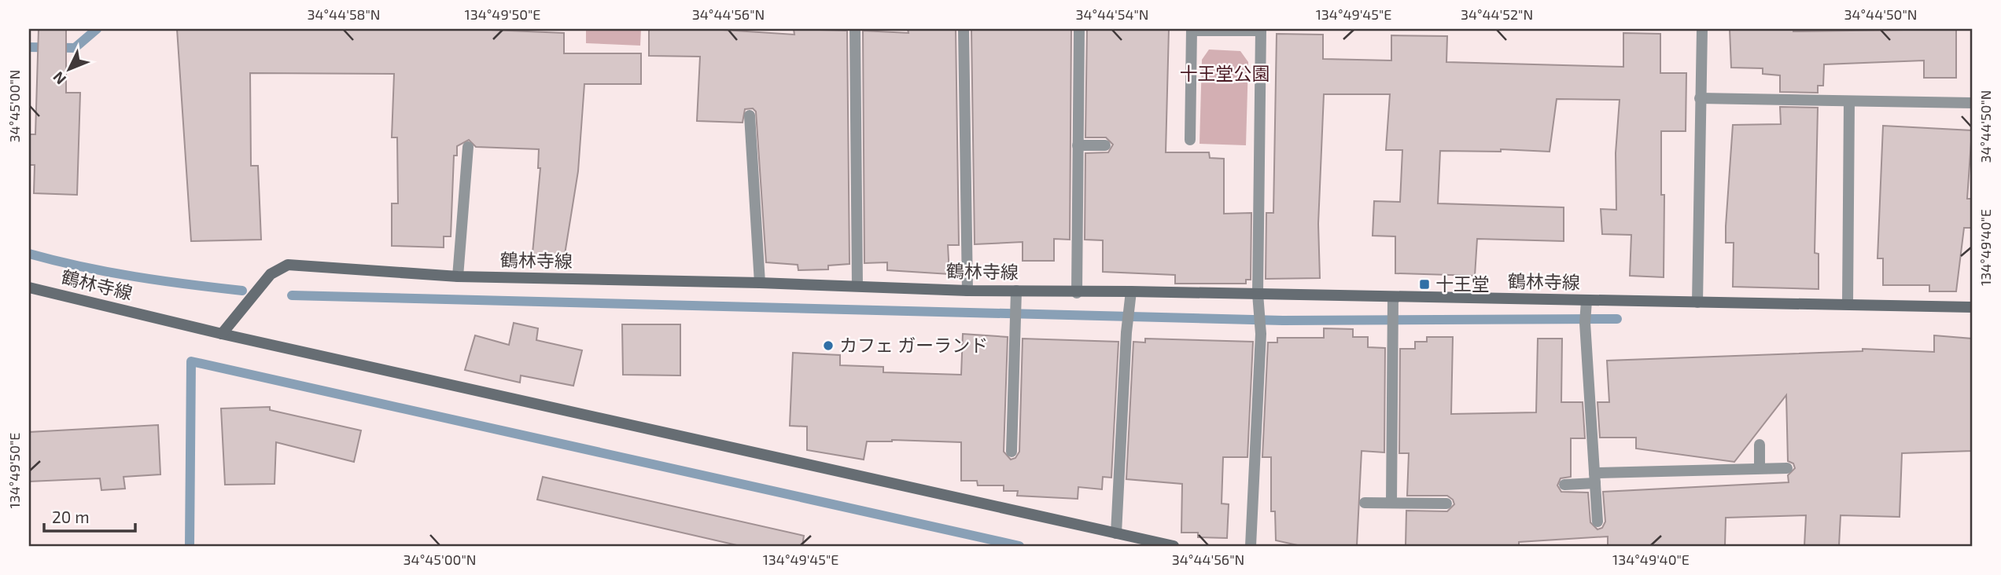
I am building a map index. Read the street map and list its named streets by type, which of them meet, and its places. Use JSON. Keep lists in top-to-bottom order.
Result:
{
  "streets": {
    "main road": ["鶴林寺線"]
  },
  "parks": ["十王堂公園"],
  "places": {
    "transit": ["十王堂"],
    "other": ["カフェ ガーランド"]
  },
  "scale_bar": "20 m",
  "north": "bottom left",
  "coordinates": [
    "34°44'58\"N",
    "134°49'50\"E",
    "34°44'56\"N",
    "34°44'54\"N",
    "134°49'45\"E",
    "34°44'52\"N",
    "34°44'50\"N",
    "34°45'00\"N",
    "134°49'40\"E"
  ]
}
